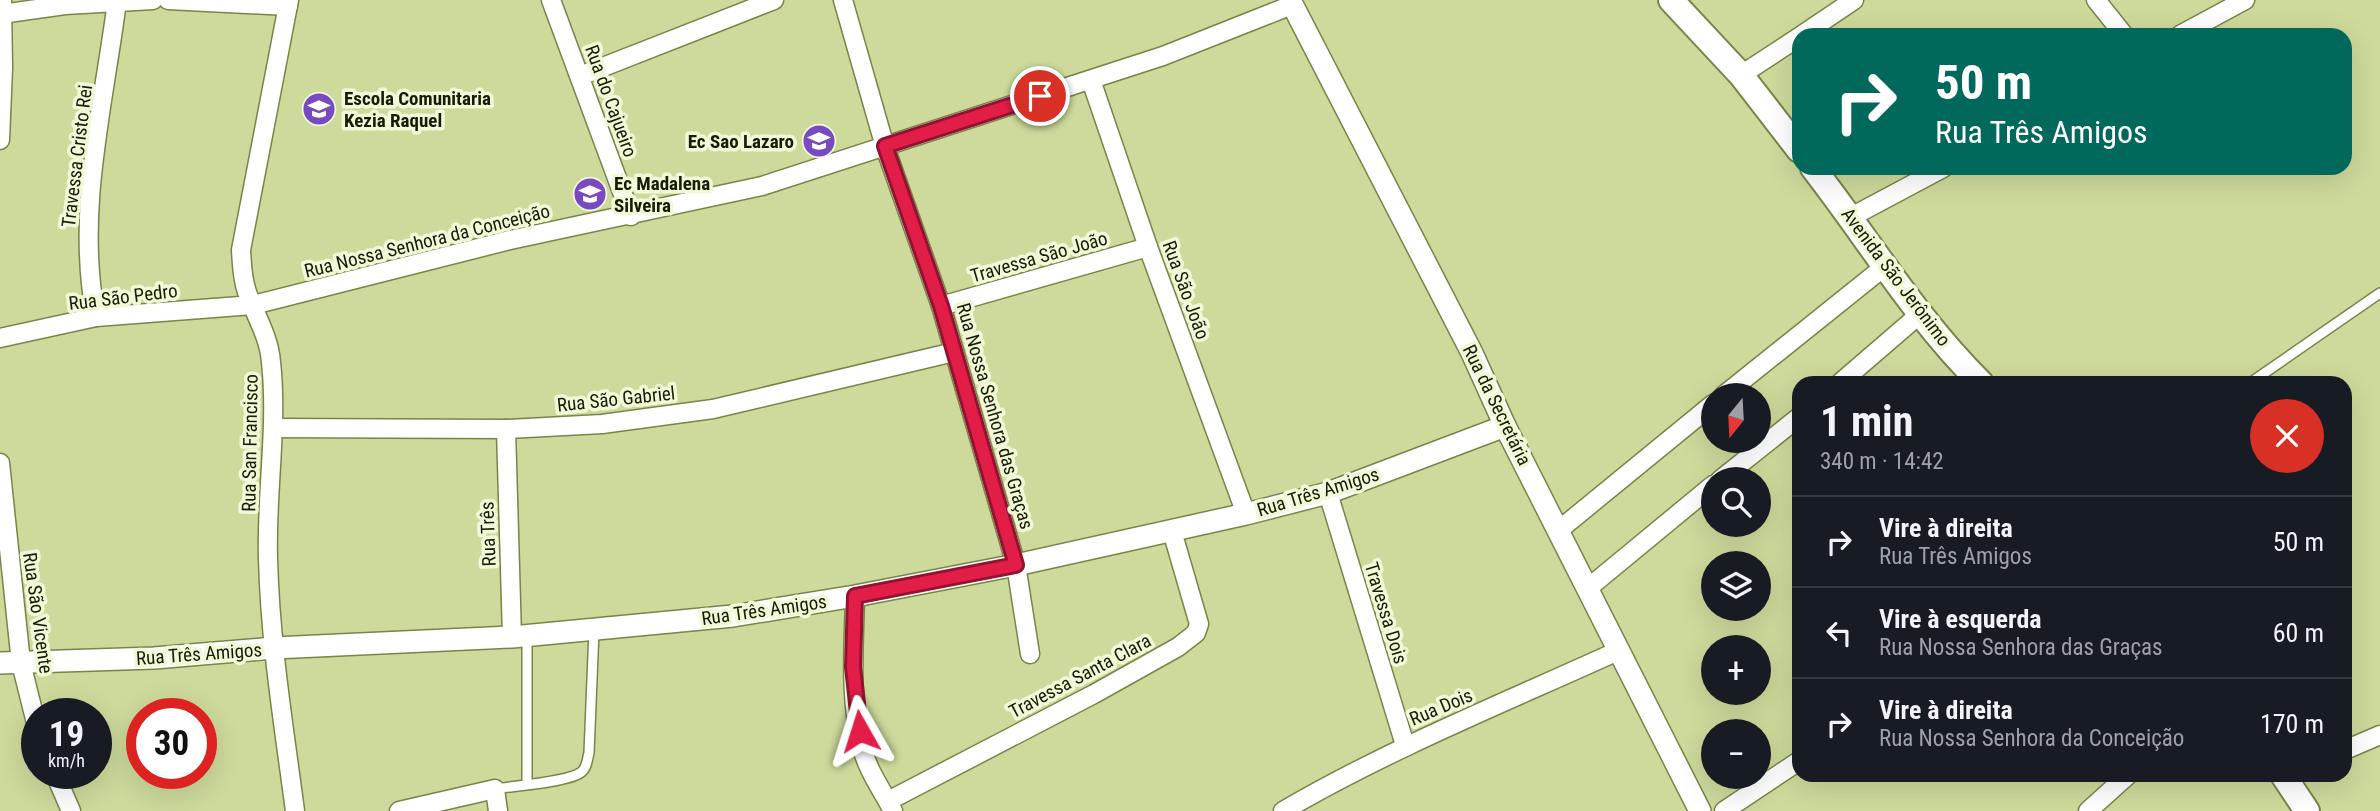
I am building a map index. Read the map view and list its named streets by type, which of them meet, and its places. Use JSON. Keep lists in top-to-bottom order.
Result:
{
  "streets": {
    "main road": ["Avenida São Jerônimo"],
    "street": [
      "Rua do Cajueiro",
      "Travessa Cristo Rei",
      "Rua Nossa Senhora da Conceição",
      "Travessa São João",
      "Rua São João",
      "Rua São Pedro",
      "Rua São Gabriel",
      "Rua da Secretária",
      "Rua Nossa Senhora das Graças",
      "Rua San Francisco",
      "Rua Três Amigos",
      "Rua Três",
      "Rua São Vicente",
      "Travessa Dois",
      "Travessa Santa Clara",
      "Rua Dois"
    ]
  },
  "crossings": [
    ["Rua do Cajueiro", "Rua Nossa Senhora da Conceição"],
    ["Travessa Cristo Rei", "Rua São Pedro"],
    ["Rua Nossa Senhora da Conceição", "Rua São João"],
    ["Rua Nossa Senhora da Conceição", "Rua São Pedro"],
    ["Rua Nossa Senhora da Conceição", "Rua da Secretária"],
    ["Rua Nossa Senhora da Conceição", "Rua Nossa Senhora das Graças"],
    ["Rua Nossa Senhora da Conceição", "Rua San Francisco"],
    ["Travessa São João", "Rua São João"],
    ["Travessa São João", "Rua Nossa Senhora das Graças"],
    ["Rua São João", "Rua Três Amigos"],
    ["Rua São Pedro", "Rua San Francisco"],
    ["Rua São Gabriel", "Rua Nossa Senhora das Graças"],
    ["Rua São Gabriel", "Rua San Francisco"],
    ["Rua São Gabriel", "Rua Três"],
    ["Rua da Secretária", "Rua Três Amigos"],
    ["Rua da Secretária", "Rua Dois"],
    ["Rua Nossa Senhora das Graças", "Rua Três Amigos"],
    ["Rua San Francisco", "Rua Três Amigos"],
    ["Rua Três Amigos", "Rua Três"],
    ["Rua Três Amigos", "Rua São Vicente"],
    ["Rua Três Amigos", "Travessa Dois"],
    ["Rua Três Amigos", "Travessa Santa Clara"],
    ["Travessa Dois", "Rua Dois"]
  ],
  "places": {
    "school or university": ["Escola Comunitaria Kezia Raquel", "Ec Sao Lazaro", "Ec Madalena Silveira"]
  },
  "north": "bottom",
  "page": {
    "turn": ["50 m", "Rua Três Amigos"],
    "heading": ["1 min", "340 m · 14:42"],
    "map_buttons": ["+", "−"],
    "list": [
      {
        "name": "Vire à direita",
        "note": "Rua Três Amigos",
        "value": "50 m"
      },
      {
        "name": "Vire à esquerda",
        "note": "Rua Nossa Senhora das Graças",
        "value": "60 m"
      },
      {
        "name": "Vire à direita",
        "note": "Rua Nossa Senhora da Conceição",
        "value": "170 m"
      }
    ],
    "speed": "19 km/h",
    "limit": "30"
  }
}
